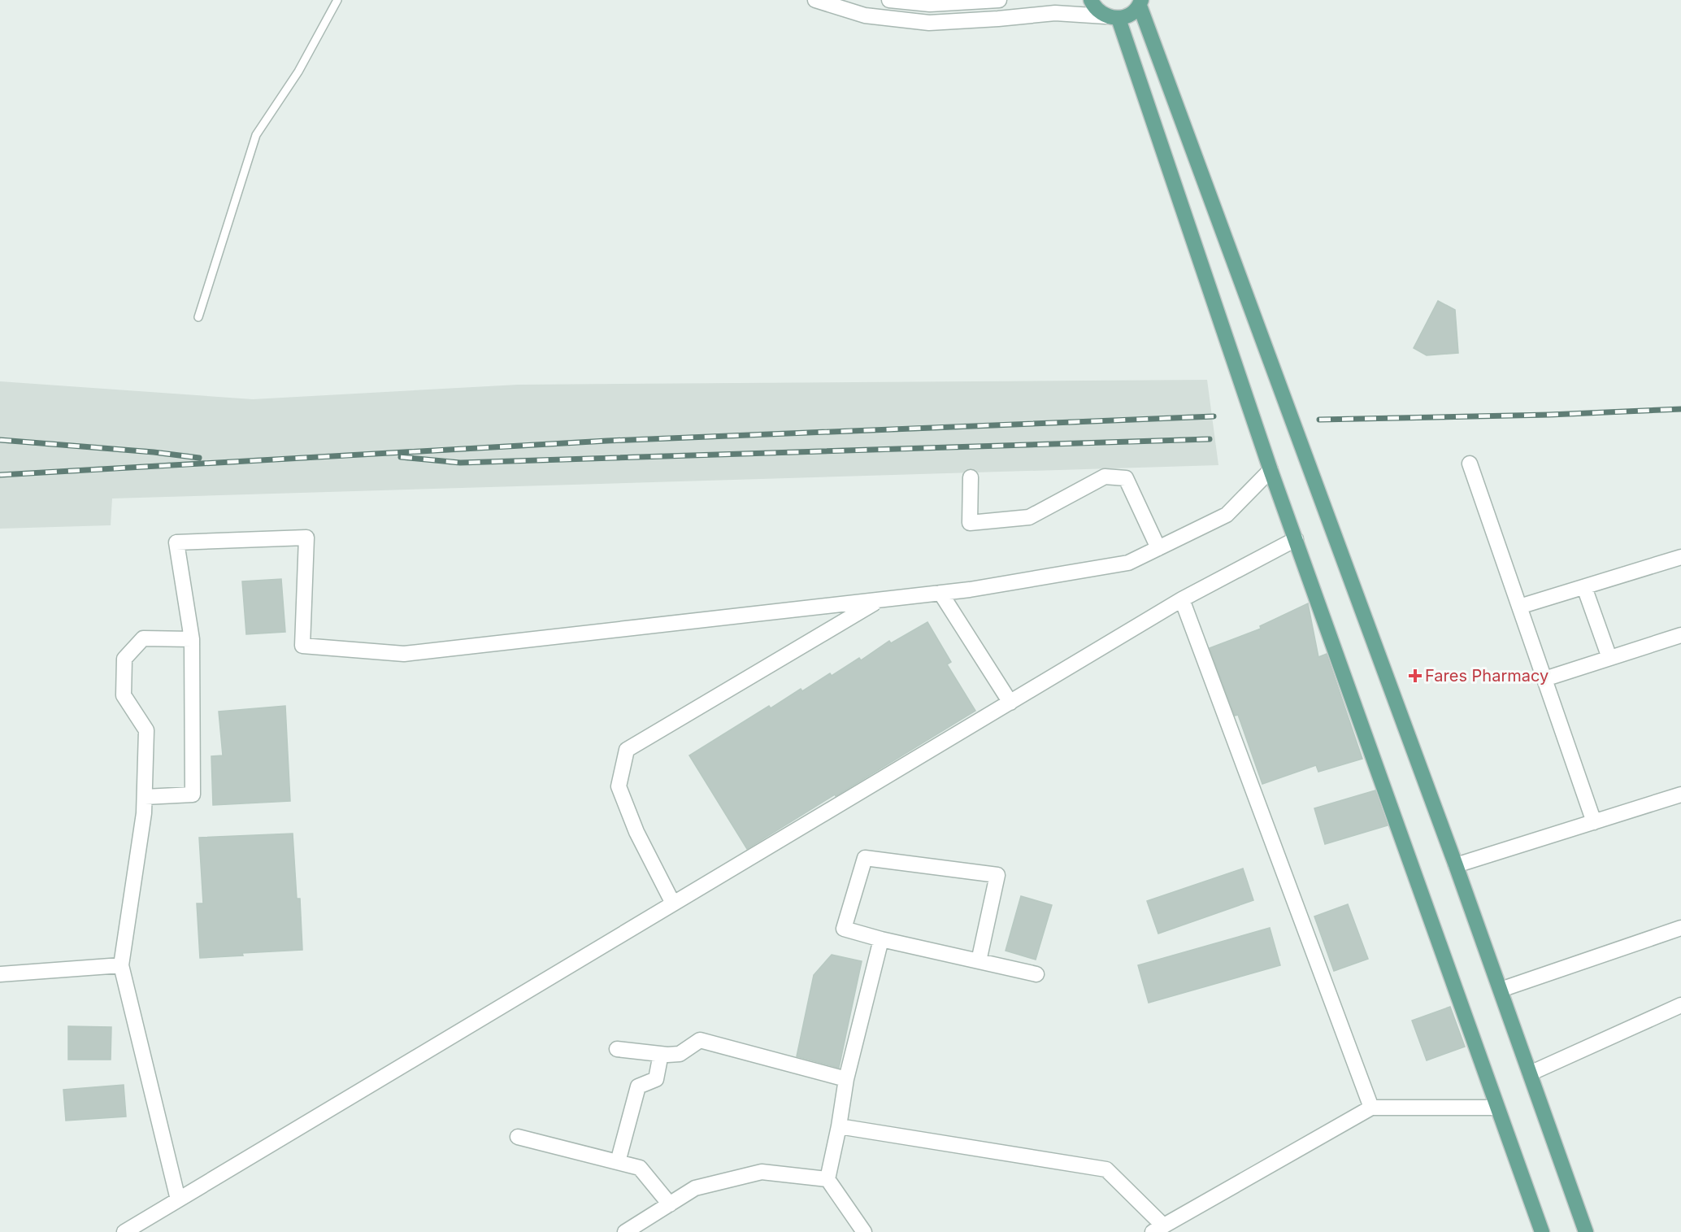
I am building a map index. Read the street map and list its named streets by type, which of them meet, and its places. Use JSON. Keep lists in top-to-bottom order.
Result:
{
  "places": {
    "health": ["Fares Pharmacy"]
  }
}
